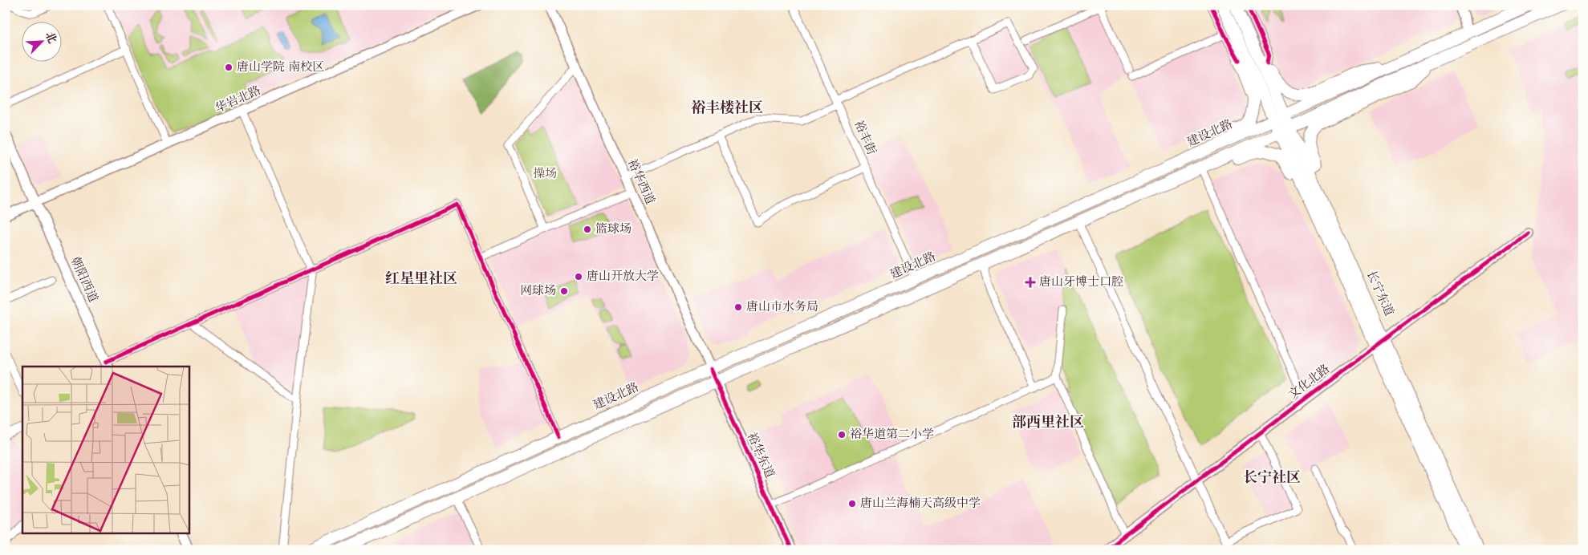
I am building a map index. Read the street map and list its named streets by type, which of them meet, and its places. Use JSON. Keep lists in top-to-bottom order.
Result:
{
  "streets": {
    "main road": ["建设北路", "朝阳西道", "长宁东道"],
    "street": [
      "华岩北路",
      "裕丰街",
      "裕华西道",
      "文化北路",
      "裕华东道"
    ]
  },
  "crossings": [
    ["华岩北路", "朝阳西道"],
    ["建设北路", "裕丰街"],
    ["建设北路", "裕华西道"],
    ["建设北路", "长宁东道"],
    ["建设北路", "裕华东道"],
    ["裕华西道", "裕华东道"],
    ["长宁东道", "文化北路"]
  ],
  "districts": [
    "裕丰楼社区",
    "红星里社区",
    "部西里社区",
    "长宁社区"
  ],
  "parks": ["操场"],
  "places": {
    "other": [
      "唐山学院 南校区",
      "篮球场",
      "唐山开放大学",
      "网球场",
      "唐山市水务局",
      "裕华道第二小学",
      "唐山兰海楠天高级中学"
    ],
    "health": ["唐山牙博士口腔"]
  },
  "north": "top right"
}
